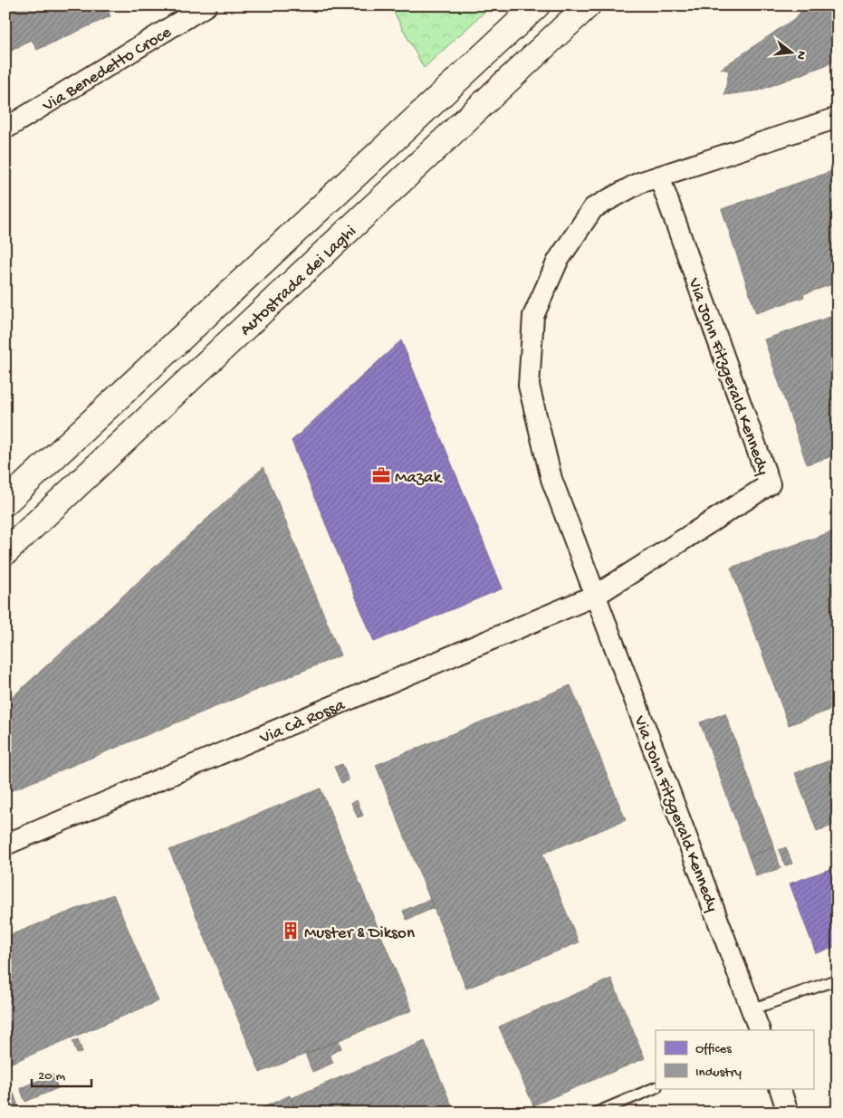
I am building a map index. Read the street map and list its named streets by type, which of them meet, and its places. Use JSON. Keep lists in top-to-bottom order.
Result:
{
  "streets": {
    "highway": ["Autostrada dei Laghi"],
    "street": ["Via Benedetto Croce", "Via John Fitzgerald Kennedy", "Via Cà Rossa"]
  },
  "crossings": [
    ["Via John Fitzgerald Kennedy", "Via Cà Rossa"]
  ],
  "places": {
    "office": ["Mazak"],
    "building": ["Muster & Dikson"]
  },
  "legend": ["Offices", "Industry"],
  "scale_bar": "20 m",
  "north": "right"
}
